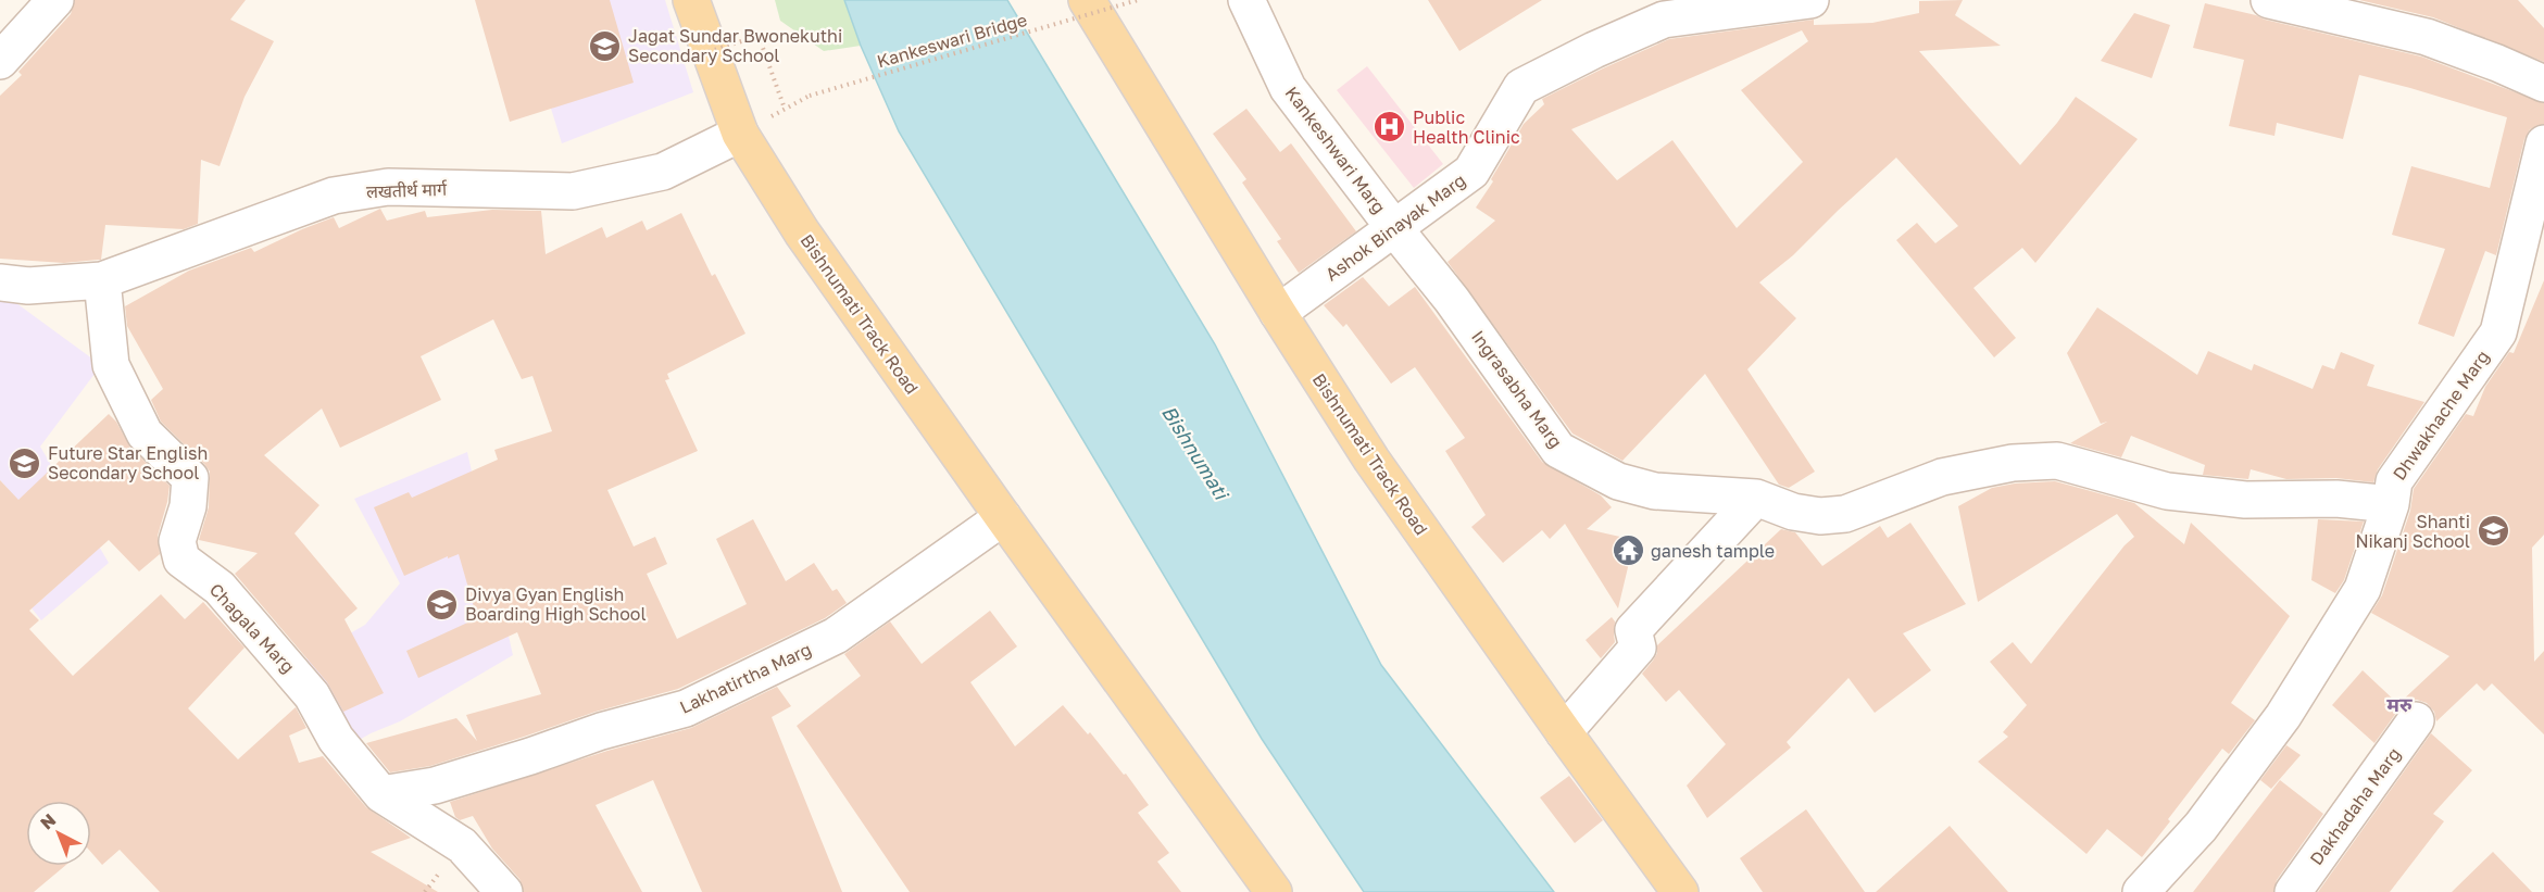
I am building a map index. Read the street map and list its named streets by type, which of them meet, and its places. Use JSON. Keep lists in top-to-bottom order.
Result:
{
  "streets": {
    "main road": ["Bishnumati Track Road"],
    "street": [
      "Kankeshwari Marg",
      "लखतीर्थ मार्ग",
      "Ashok Binayak Marg",
      "Ingrasabha Marg",
      "Dhwakhache Marg",
      "Chagala Marg",
      "Lakhatirtha Marg",
      "Dakhadaha Marg"
    ],
    "path": ["Kankeswari Bridge"]
  },
  "crossings": [
    ["Kankeshwari Marg", "Ashok Binayak Marg"],
    ["Kankeshwari Marg", "Ingrasabha Marg"],
    ["लखतीर्थ मार्ग", "Bishnumati Track Road"],
    ["लखतीर्थ मार्ग", "Chagala Marg"],
    ["Ashok Binayak Marg", "Bishnumati Track Road"],
    ["Ashok Binayak Marg", "Ingrasabha Marg"],
    ["Bishnumati Track Road", "Lakhatirtha Marg"],
    ["Ingrasabha Marg", "Dhwakhache Marg"],
    ["Chagala Marg", "Lakhatirtha Marg"]
  ],
  "districts": ["मरु"],
  "water": ["Bishnumati"],
  "places": {
    "school or university": [
      "Jagat Sundar Bwonekuthi Secondary School",
      "Future Star English Secondary School",
      "Shanti Nikanj School",
      "Divya Gyan English Boarding High School"
    ],
    "hospital": ["Public Health Clinic"],
    "temple": ["ganesh tample"]
  },
  "north": "top left"
}
